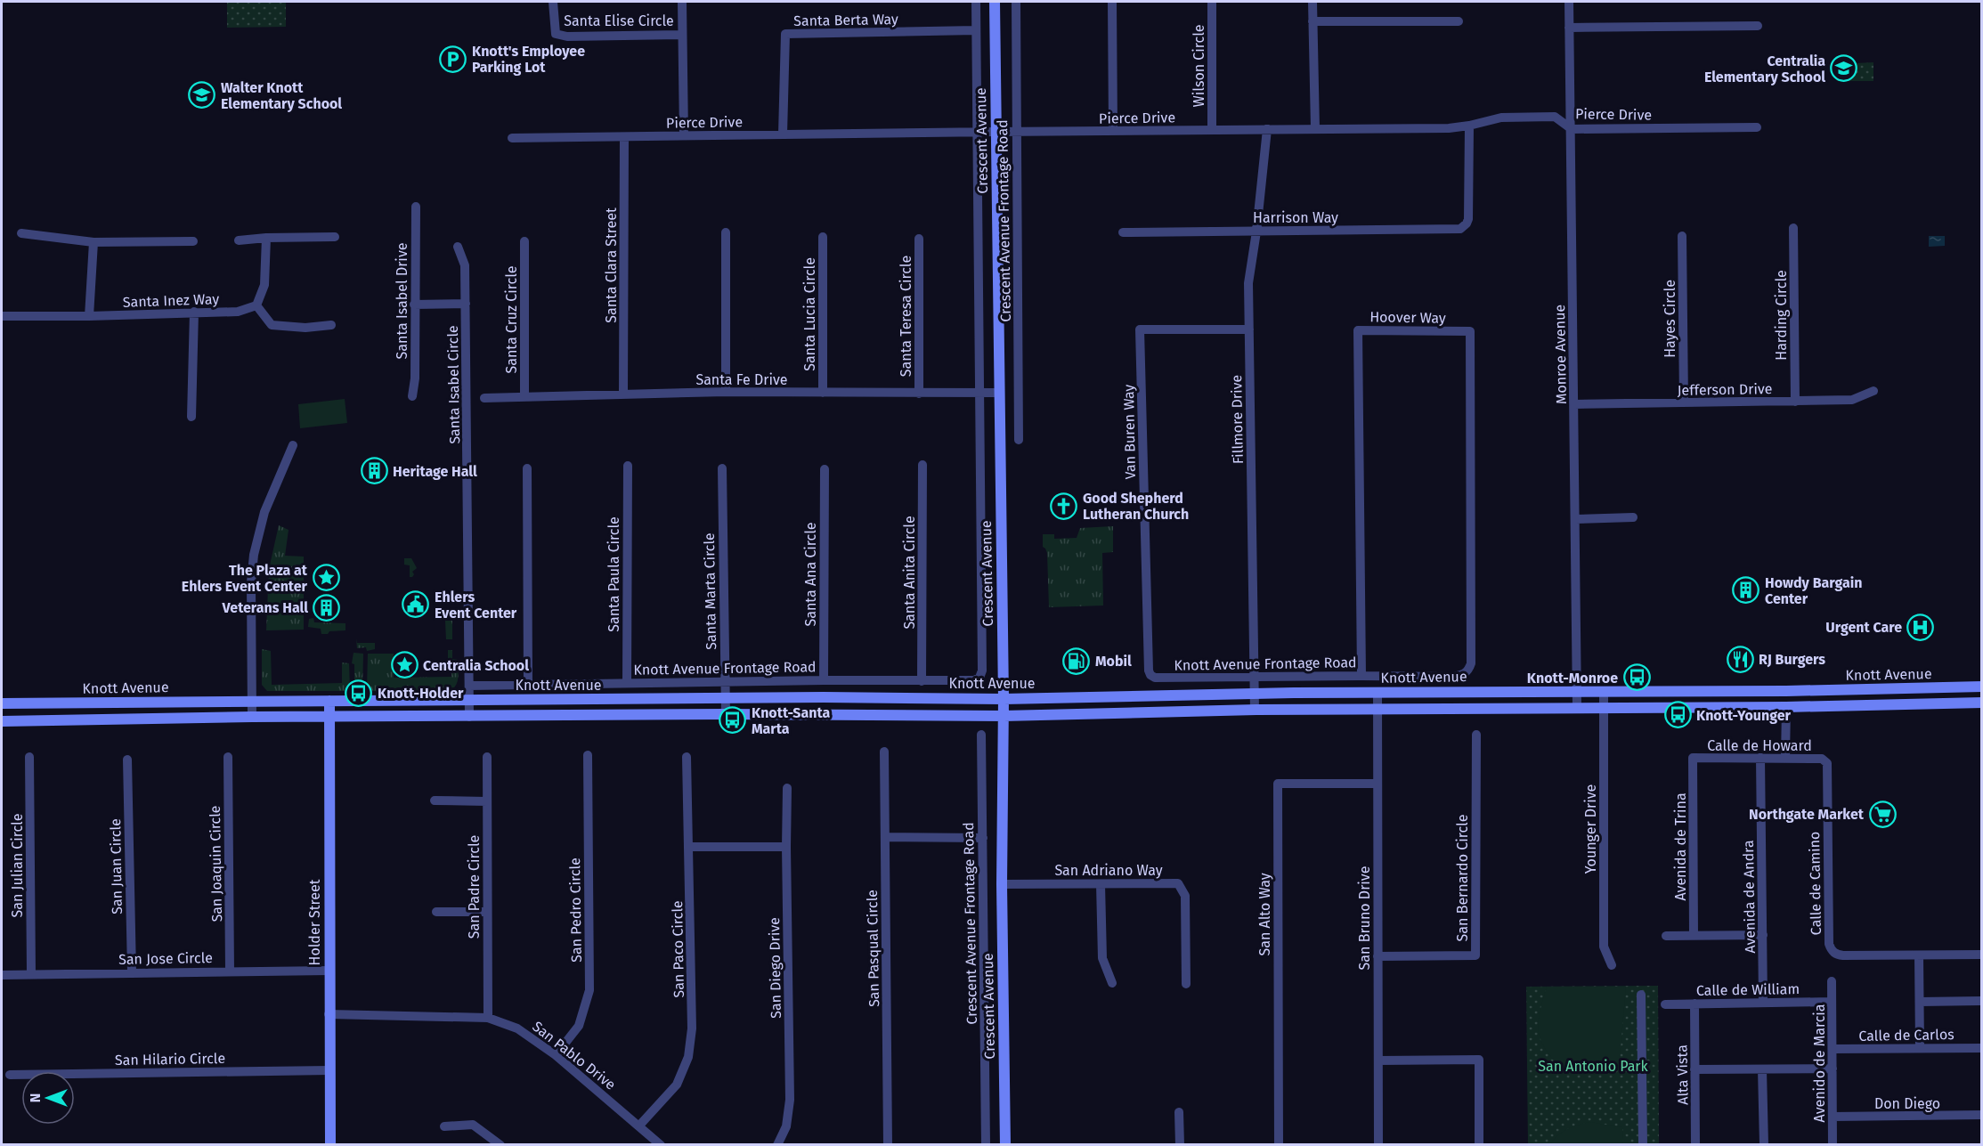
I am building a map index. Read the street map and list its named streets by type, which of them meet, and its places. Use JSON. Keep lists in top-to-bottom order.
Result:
{
  "streets": {
    "main road": ["Crescent Avenue", "Knott Avenue", "Holder Street"],
    "street": [
      "Santa Berta Way",
      "Santa Elise Circle",
      "Wilson Circle",
      "Pierce Drive",
      "Harrison Way",
      "Crescent Avenue Frontage Road",
      "Santa Clara Street",
      "Santa Inez Way",
      "Santa Isabel Drive",
      "Santa Lucia Circle",
      "Harding Circle",
      "Santa Teresa Circle",
      "Hoover Way",
      "Hayes Circle",
      "Santa Cruz Circle",
      "Monroe Avenue",
      "Santa Fe Drive",
      "Santa Isabel Circle",
      "Jefferson Drive",
      "Fillmore Drive",
      "Van Buren Way",
      "Santa Anita Circle",
      "Santa Paula Circle",
      "Santa Ana Circle",
      "Santa Marta Circle",
      "Knott Avenue Frontage Road",
      "Calle de Howard",
      "Younger Drive",
      "Avenida de Trina",
      "San Joaquin Circle",
      "San Julian Circle",
      "San Juan Circle",
      "San Adriano Way",
      "San Bernardo Circle",
      "Calle de Camino",
      "San Padre Circle",
      "Avenida de Andra",
      "San Pedro Circle",
      "San Alto Way",
      "San Bruno Drive",
      "San Pasqual Circle",
      "San Paco Circle",
      "San Jose Circle",
      "San Diego Drive",
      "Calle de William",
      "Calle de Carlos",
      "San Pablo Drive",
      "San Hilario Circle",
      "Avenido de Marcia",
      "Alta Vista",
      "Don Diego"
    ]
  },
  "crossings": [
    ["Santa Berta Way", "Pierce Drive"],
    ["Santa Berta Way", "Crescent Avenue"],
    ["Wilson Circle", "Pierce Drive"],
    ["Pierce Drive", "Crescent Avenue"],
    ["Pierce Drive", "Harrison Way"],
    ["Pierce Drive", "Crescent Avenue Frontage Road"],
    ["Pierce Drive", "Santa Clara Street"],
    ["Pierce Drive", "Monroe Avenue"],
    ["Pierce Drive", "Fillmore Drive"],
    ["Crescent Avenue", "Santa Fe Drive"],
    ["Crescent Avenue", "Knott Avenue Frontage Road"],
    ["Crescent Avenue", "Knott Avenue"],
    ["Crescent Avenue", "San Adriano Way"],
    ["Harrison Way", "Fillmore Drive"],
    ["Santa Clara Street", "Santa Fe Drive"],
    ["Santa Lucia Circle", "Santa Fe Drive"],
    ["Harding Circle", "Jefferson Drive"],
    ["Santa Teresa Circle", "Santa Fe Drive"],
    ["Hoover Way", "Knott Avenue Frontage Road"],
    ["Hayes Circle", "Jefferson Drive"],
    ["Santa Cruz Circle", "Santa Fe Drive"],
    ["Monroe Avenue", "Jefferson Drive"],
    ["Monroe Avenue", "Knott Avenue"],
    ["Santa Isabel Circle", "Knott Avenue Frontage Road"],
    ["Santa Isabel Circle", "Knott Avenue"],
    ["Fillmore Drive", "Van Buren Way"],
    ["Fillmore Drive", "Knott Avenue Frontage Road"],
    ["Fillmore Drive", "Knott Avenue"],
    ["Van Buren Way", "Knott Avenue Frontage Road"],
    ["Santa Anita Circle", "Knott Avenue Frontage Road"],
    ["Santa Paula Circle", "Knott Avenue Frontage Road"],
    ["Santa Ana Circle", "Knott Avenue Frontage Road"],
    ["Santa Marta Circle", "Knott Avenue Frontage Road"],
    ["Santa Marta Circle", "Knott Avenue"],
    ["Knott Avenue", "Younger Drive"],
    ["Knott Avenue", "San Bruno Drive"],
    ["Knott Avenue", "Holder Street"],
    ["Calle de Howard", "Avenida de Trina"],
    ["Calle de Howard", "Calle de Camino"],
    ["Calle de Howard", "Avenida de Andra"],
    ["San Joaquin Circle", "San Jose Circle"],
    ["San Julian Circle", "San Jose Circle"],
    ["San Juan Circle", "San Jose Circle"],
    ["San Bernardo Circle", "San Bruno Drive"],
    ["San Padre Circle", "San Pablo Drive"],
    ["Avenida de Andra", "Calle de William"],
    ["San Pedro Circle", "San Pablo Drive"],
    ["San Alto Way", "San Bruno Drive"],
    ["Holder Street", "San Jose Circle"],
    ["Holder Street", "San Pablo Drive"],
    ["Holder Street", "San Hilario Circle"],
    ["San Paco Circle", "San Pablo Drive"],
    ["Calle de William", "Avenido de Marcia"],
    ["Calle de William", "Alta Vista"],
    ["Calle de Carlos", "Avenido de Marcia"],
    ["Avenido de Marcia", "Don Diego"]
  ],
  "parks": ["San Antonio Park"],
  "places": {
    "parking": ["Knott's Employee Parking Lot"],
    "school or university": ["Centralia Elementary School", "Walter Knott Elementary School"],
    "building": ["Heritage Hall", "Howdy Bargain Center", "Veterans Hall"],
    "church": ["Good Shepherd Lutheran Church"],
    "place": ["The Plaza at Ehlers Event Center", "Centralia School"],
    "public building": ["Ehlers Event Center"],
    "hospital": ["Urgent Care"],
    "restaurant": ["RJ Burgers"],
    "fuel station": ["Mobil"],
    "bus stop": [
      "Knott-Monroe",
      "Knott-Holder",
      "Knott-Younger",
      "Knott-Santa Marta"
    ],
    "supermarket": ["Northgate Market"]
  },
  "north": "left"
}
